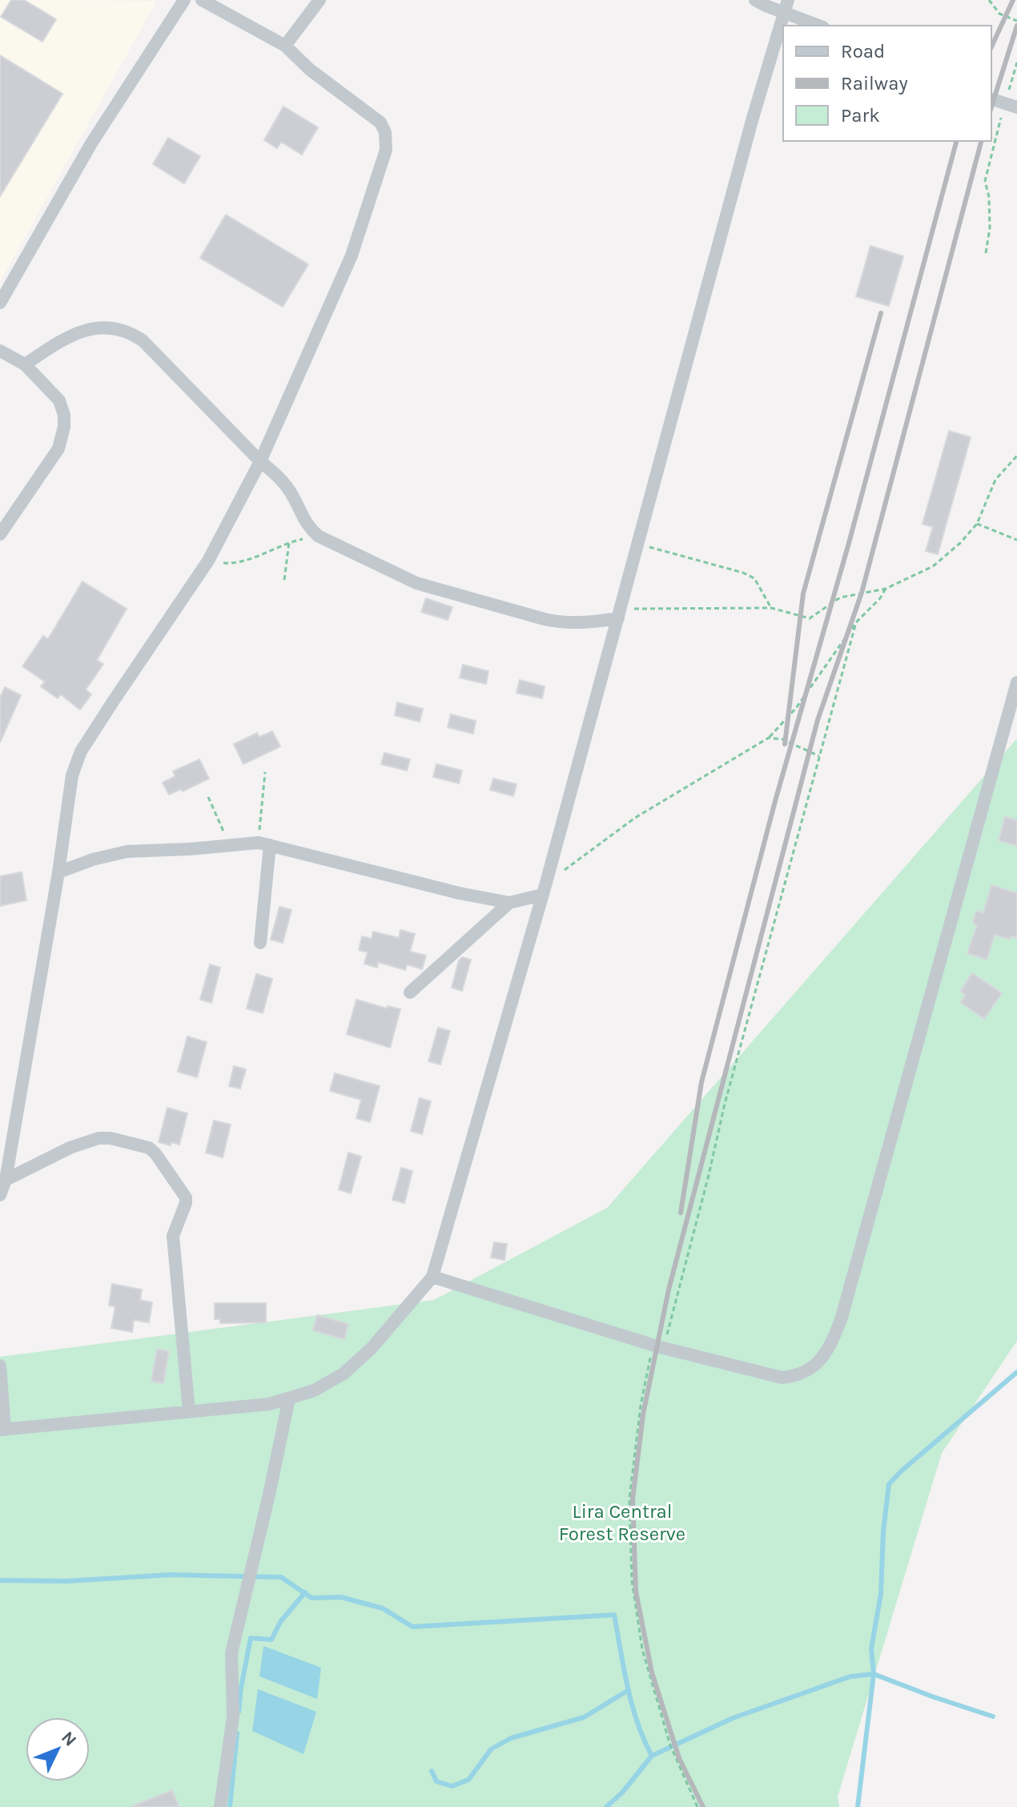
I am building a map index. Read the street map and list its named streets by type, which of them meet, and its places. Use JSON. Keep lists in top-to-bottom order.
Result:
{
  "parks": ["Lira Central Forest Reserve"],
  "legend": ["Road", "Railway", "Park"],
  "north": "top right"
}
